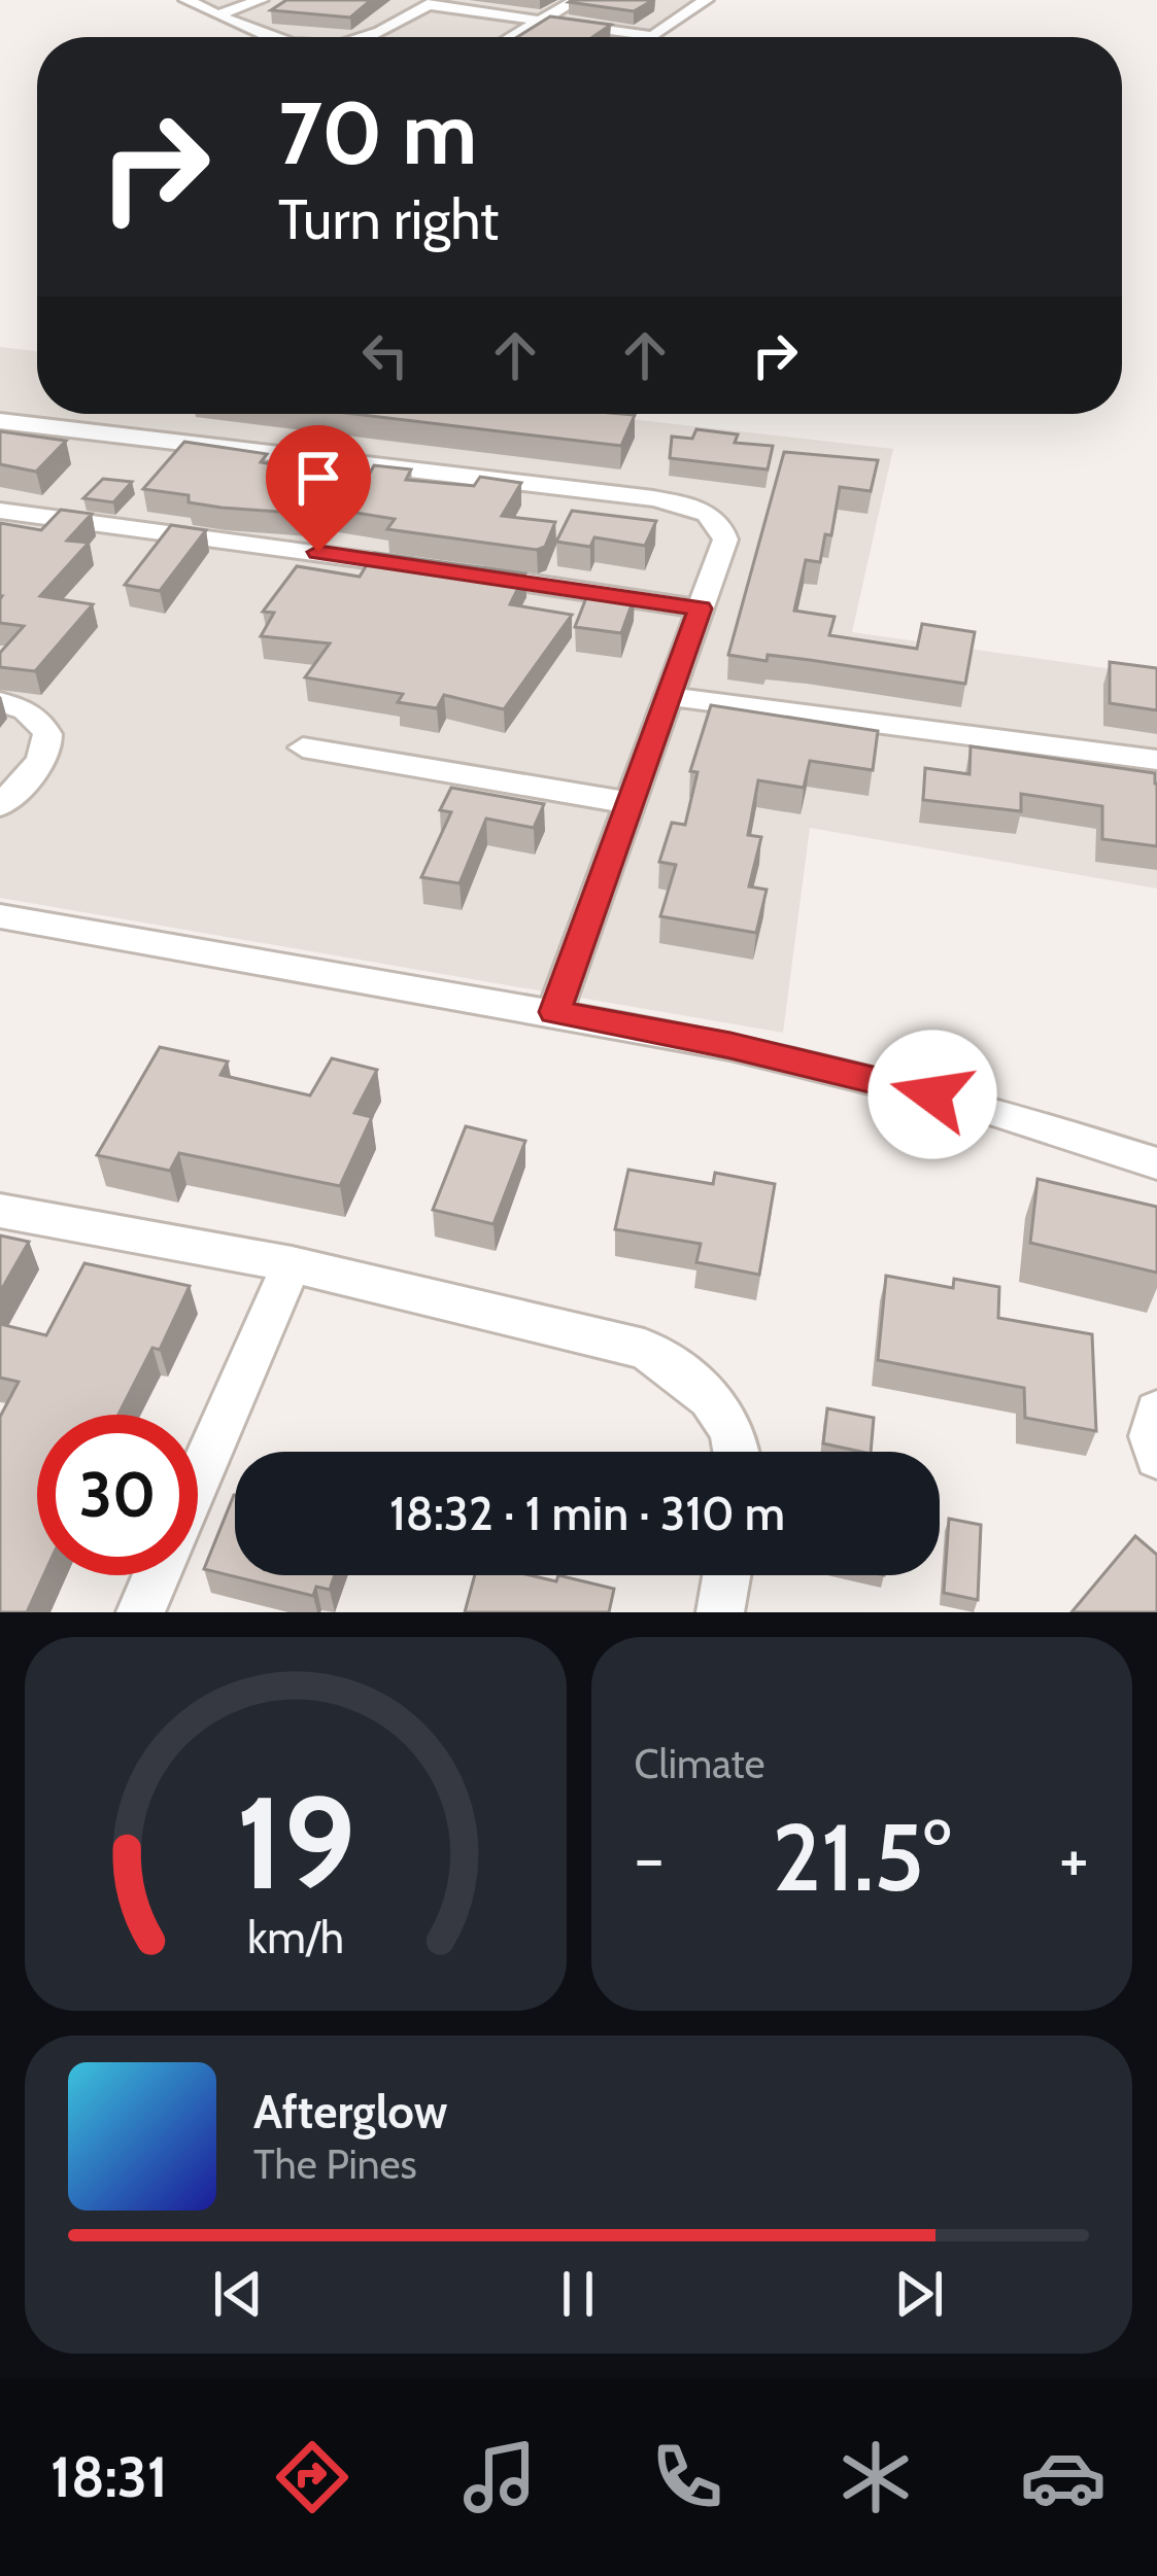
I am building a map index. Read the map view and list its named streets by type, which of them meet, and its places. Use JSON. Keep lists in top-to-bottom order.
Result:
{
  "page": {
    "turn": ["70 m", "Turn right"],
    "limit": "30",
    "trip": "18:32 · 1 min · 310 m",
    "tile": "Climate",
    "heat": ["−", "21.5°", "+"],
    "song": ["Afterglow", "The Pines"],
    "tabs": "18:31",
    "gauge": ["19", "km/h"]
  }
}
